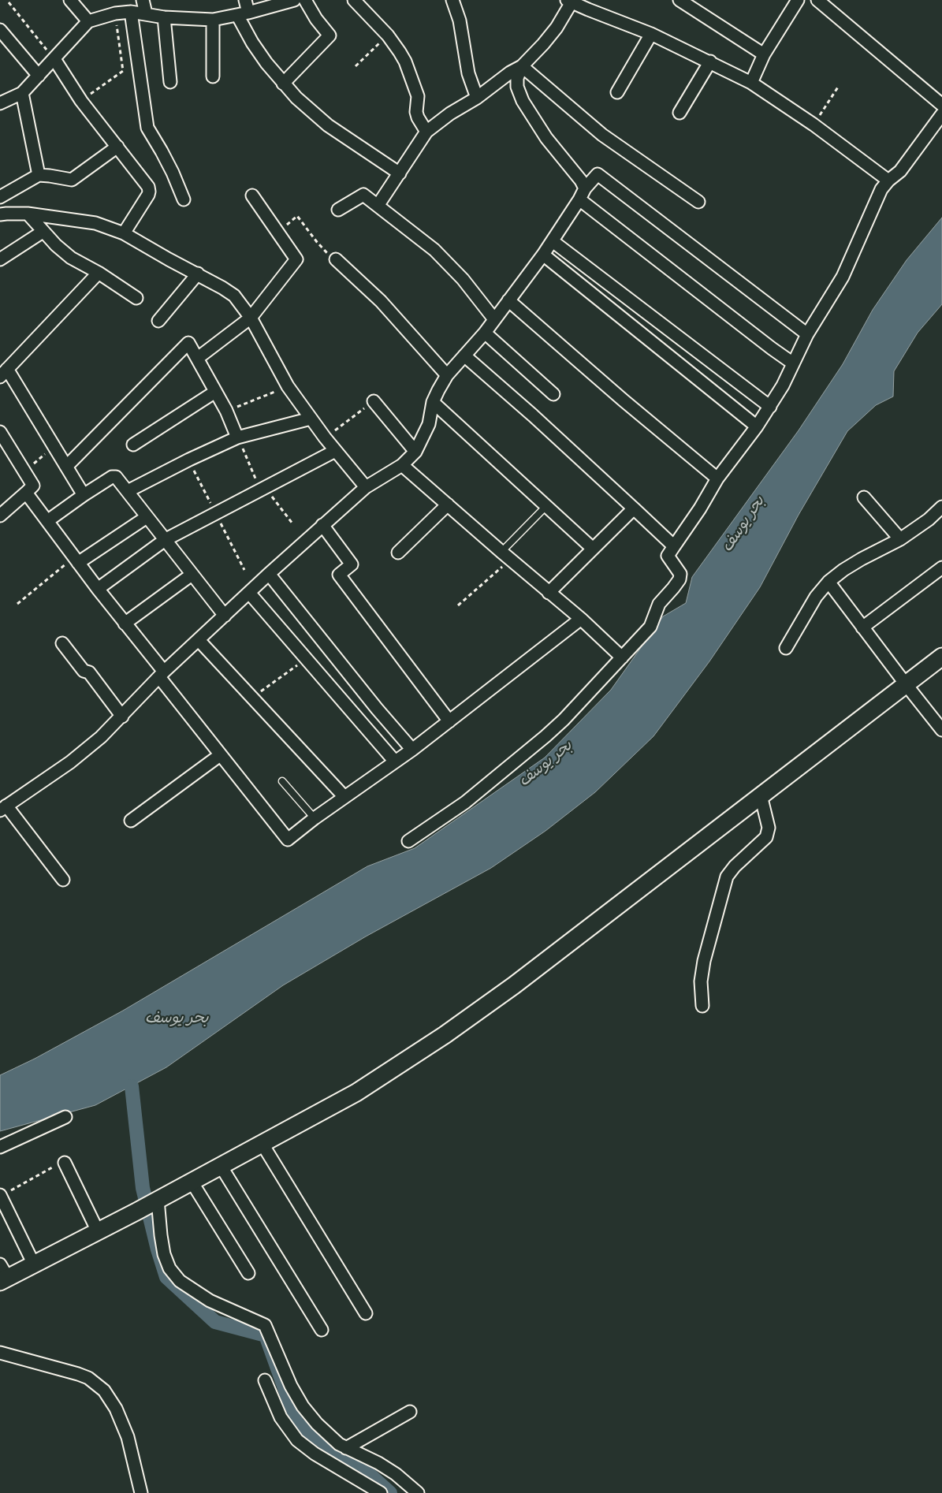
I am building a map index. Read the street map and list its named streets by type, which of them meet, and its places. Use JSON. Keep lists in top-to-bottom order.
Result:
{
  "water": ["بحر يوسف"]
}
